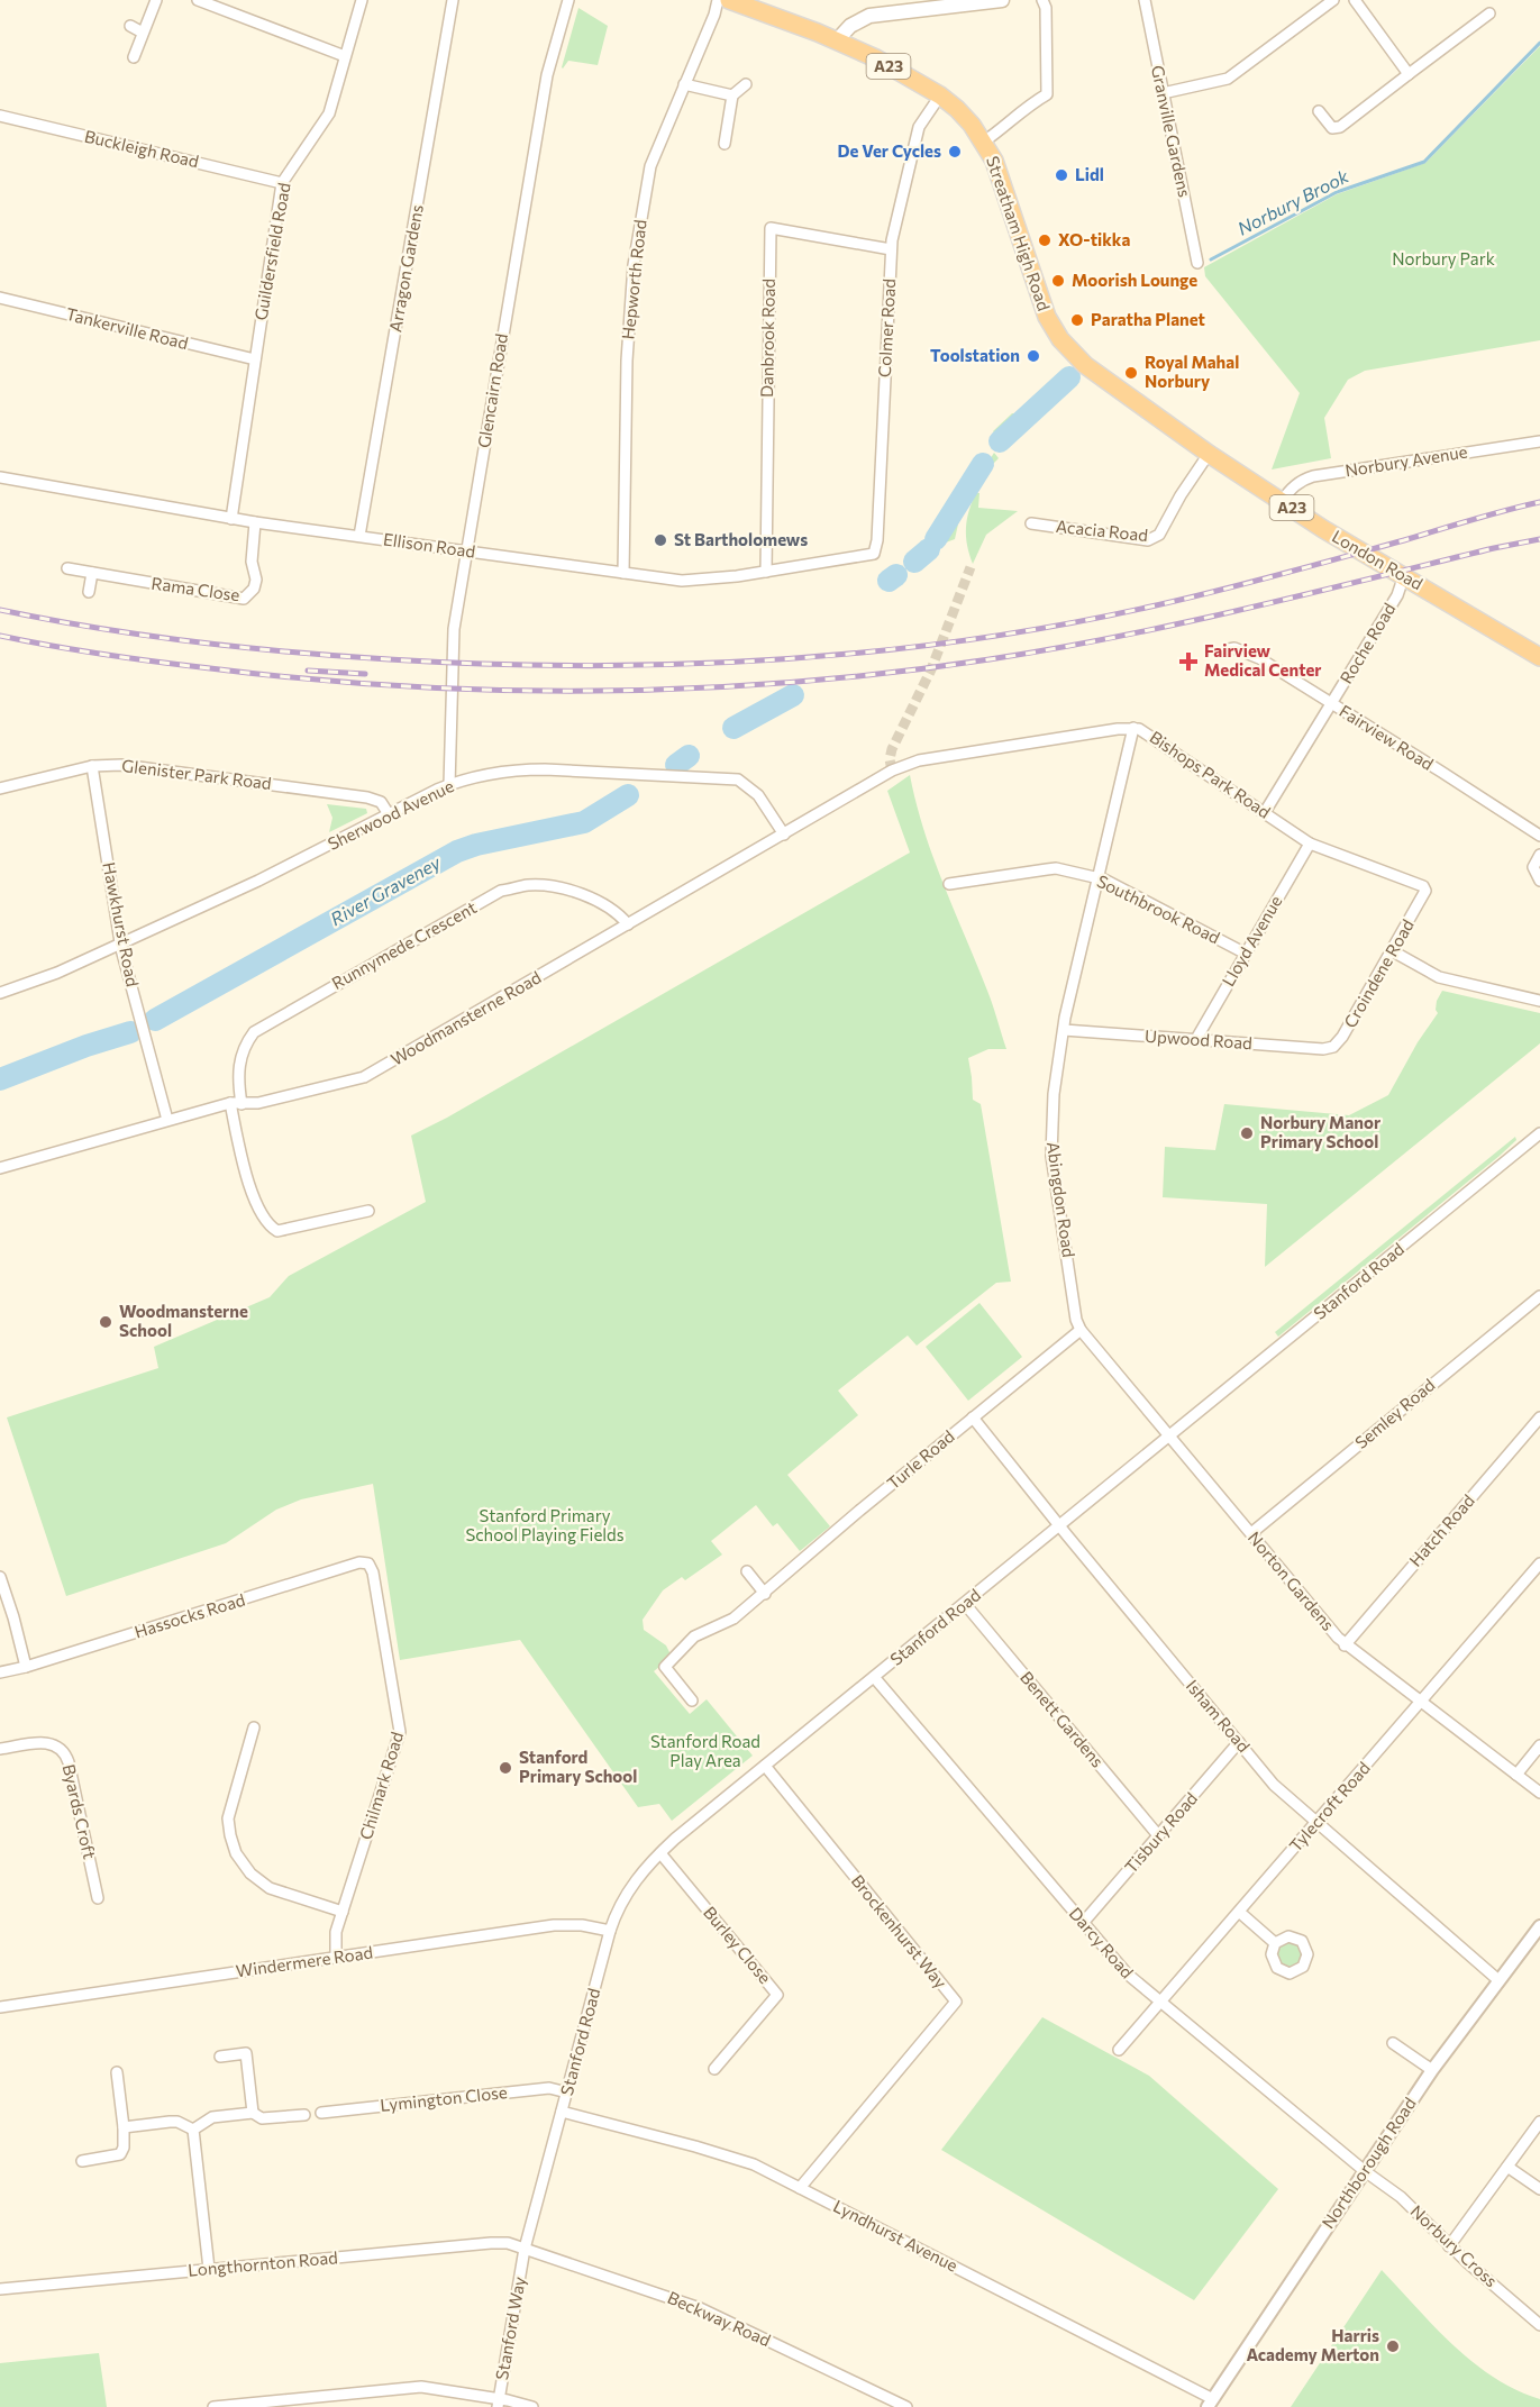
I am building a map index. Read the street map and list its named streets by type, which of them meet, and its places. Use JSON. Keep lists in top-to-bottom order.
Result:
{
  "streets": {
    "highway": ["A23", "Streatham High Road", "London Road"],
    "street": [
      "Granville Gardens",
      "Buckleigh Road",
      "Guildersfield Road",
      "Arragon Gardens",
      "Hepworth Road",
      "Colmer Road",
      "Tankerville Road",
      "Danbrook Road",
      "Glencairn Road",
      "Norbury Avenue",
      "Acacia Road",
      "Ellison Road",
      "Rama Close",
      "Roche Road",
      "Fairview Road",
      "Glenister Park Road",
      "Bishops Park Road",
      "Sherwood Avenue",
      "Southbrook Road",
      "Hawkhurst Road",
      "Lloyd Avenue",
      "Runnymede Crescent",
      "Croindene Road",
      "Woodmansterne Road",
      "Upwood Road",
      "Abingdon Road",
      "Stanford Road",
      "Semley Road",
      "Turle Road",
      "Hatch Road",
      "Norton Gardens",
      "Hassocks Road",
      "Isham Road",
      "Benett Gardens",
      "Chilmark Road",
      "Tylecroft Road",
      "Byards Croft",
      "Tisbury Road",
      "Brockenhurst Way",
      "Darcy Road",
      "Burley Close",
      "Windermere Road",
      "Lymington Close",
      "Northborough Road",
      "Lyndhurst Avenue",
      "Norbury Cross",
      "Longthornton Road",
      "Beckway Road",
      "Stanford Way"
    ]
  },
  "crossings": [
    ["Buckleigh Road", "Guildersfield Road"],
    ["Streatham High Road", "Colmer Road"],
    ["Streatham High Road", "London Road"],
    ["Guildersfield Road", "Tankerville Road"],
    ["Guildersfield Road", "Ellison Road"],
    ["Arragon Gardens", "Ellison Road"],
    ["Hepworth Road", "Ellison Road"],
    ["Colmer Road", "Danbrook Road"],
    ["Colmer Road", "Ellison Road"],
    ["Danbrook Road", "Ellison Road"],
    ["Glencairn Road", "Ellison Road"],
    ["Glencairn Road", "Sherwood Avenue"],
    ["Norbury Avenue", "London Road"],
    ["Acacia Road", "London Road"],
    ["Ellison Road", "Rama Close"],
    ["London Road", "Roche Road"],
    ["Roche Road", "Fairview Road"],
    ["Roche Road", "Bishops Park Road"],
    ["Glenister Park Road", "Sherwood Avenue"],
    ["Glenister Park Road", "Hawkhurst Road"],
    ["Bishops Park Road", "Lloyd Avenue"],
    ["Bishops Park Road", "Croindene Road"],
    ["Bishops Park Road", "Woodmansterne Road"],
    ["Bishops Park Road", "Abingdon Road"],
    ["Sherwood Avenue", "Hawkhurst Road"],
    ["Sherwood Avenue", "Woodmansterne Road"],
    ["Southbrook Road", "Lloyd Avenue"],
    ["Southbrook Road", "Abingdon Road"],
    ["Hawkhurst Road", "Woodmansterne Road"],
    ["Lloyd Avenue", "Upwood Road"],
    ["Runnymede Crescent", "Woodmansterne Road"],
    ["Croindene Road", "Upwood Road"],
    ["Upwood Road", "Abingdon Road"],
    ["Abingdon Road", "Turle Road"],
    ["Abingdon Road", "Norton Gardens"],
    ["Stanford Road", "Norton Gardens"],
    ["Stanford Road", "Isham Road"],
    ["Stanford Road", "Benett Gardens"],
    ["Stanford Road", "Brockenhurst Way"],
    ["Stanford Road", "Darcy Road"],
    ["Stanford Road", "Burley Close"],
    ["Stanford Road", "Windermere Road"],
    ["Stanford Road", "Lymington Close"],
    ["Stanford Road", "Lyndhurst Avenue"],
    ["Stanford Road", "Longthornton Road"],
    ["Stanford Road", "Beckway Road"],
    ["Stanford Road", "Stanford Way"],
    ["Semley Road", "Norton Gardens"],
    ["Turle Road", "Norton Gardens"],
    ["Turle Road", "Isham Road"],
    ["Hatch Road", "Norton Gardens"],
    ["Norton Gardens", "Tylecroft Road"],
    ["Hassocks Road", "Chilmark Road"],
    ["Isham Road", "Tylecroft Road"],
    ["Isham Road", "Tisbury Road"],
    ["Isham Road", "Northborough Road"],
    ["Benett Gardens", "Tisbury Road"],
    ["Chilmark Road", "Windermere Road"],
    ["Tylecroft Road", "Darcy Road"],
    ["Tisbury Road", "Darcy Road"],
    ["Brockenhurst Way", "Lyndhurst Avenue"],
    ["Darcy Road", "Northborough Road"],
    ["Darcy Road", "Norbury Cross"],
    ["Northborough Road", "Lyndhurst Avenue"],
    ["Northborough Road", "Norbury Cross"],
    ["Longthornton Road", "Beckway Road"],
    ["Longthornton Road", "Stanford Way"],
    ["Beckway Road", "Stanford Way"]
  ],
  "water": ["Norbury Brook", "River Graveney"],
  "parks": ["Norbury Park", "Stanford Primary School Playing Fields", "Stanford Road Play Area"],
  "places": {
    "other": [
      "De Ver Cycles",
      "Lidl",
      "XO-tikka",
      "Moorish Lounge",
      "Paratha Planet",
      "Toolstation",
      "Royal Mahal Norbury",
      "St Bartholomews",
      "Norbury Manor Primary School",
      "Woodmansterne School",
      "Stanford Primary School",
      "Harris Academy Merton"
    ],
    "health": ["Fairview Medical Center"]
  }
}
